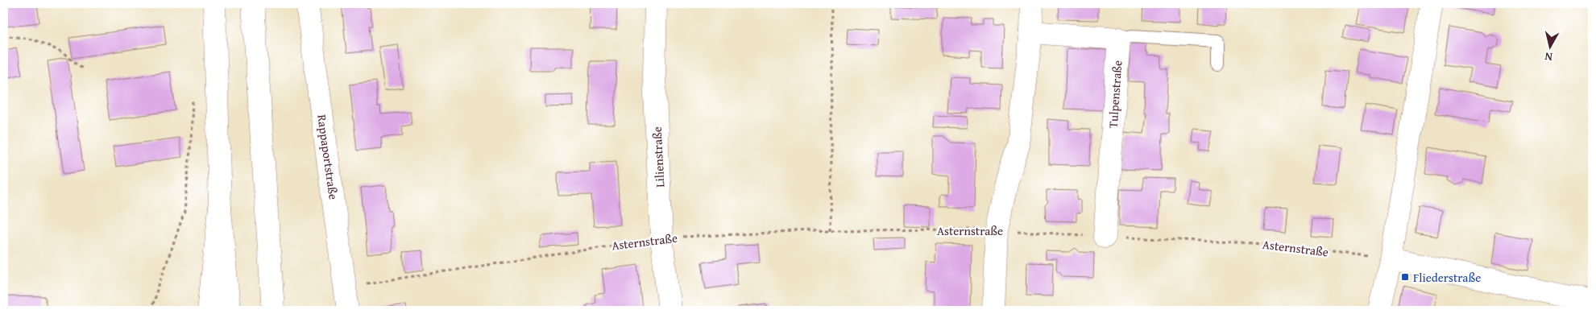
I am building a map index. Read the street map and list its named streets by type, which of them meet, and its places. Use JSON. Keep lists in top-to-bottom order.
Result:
{
  "streets": {
    "main road": ["Tulpenstraße", "Rappaportstraße", "Lilienstraße"],
    "path": ["Asternstraße"]
  },
  "crossings": [
    ["Tulpenstraße", "Asternstraße"],
    ["Rappaportstraße", "Asternstraße"],
    ["Lilienstraße", "Asternstraße"]
  ],
  "places": {
    "transit": ["Fliederstraße"]
  },
  "north": "bottom"
}
